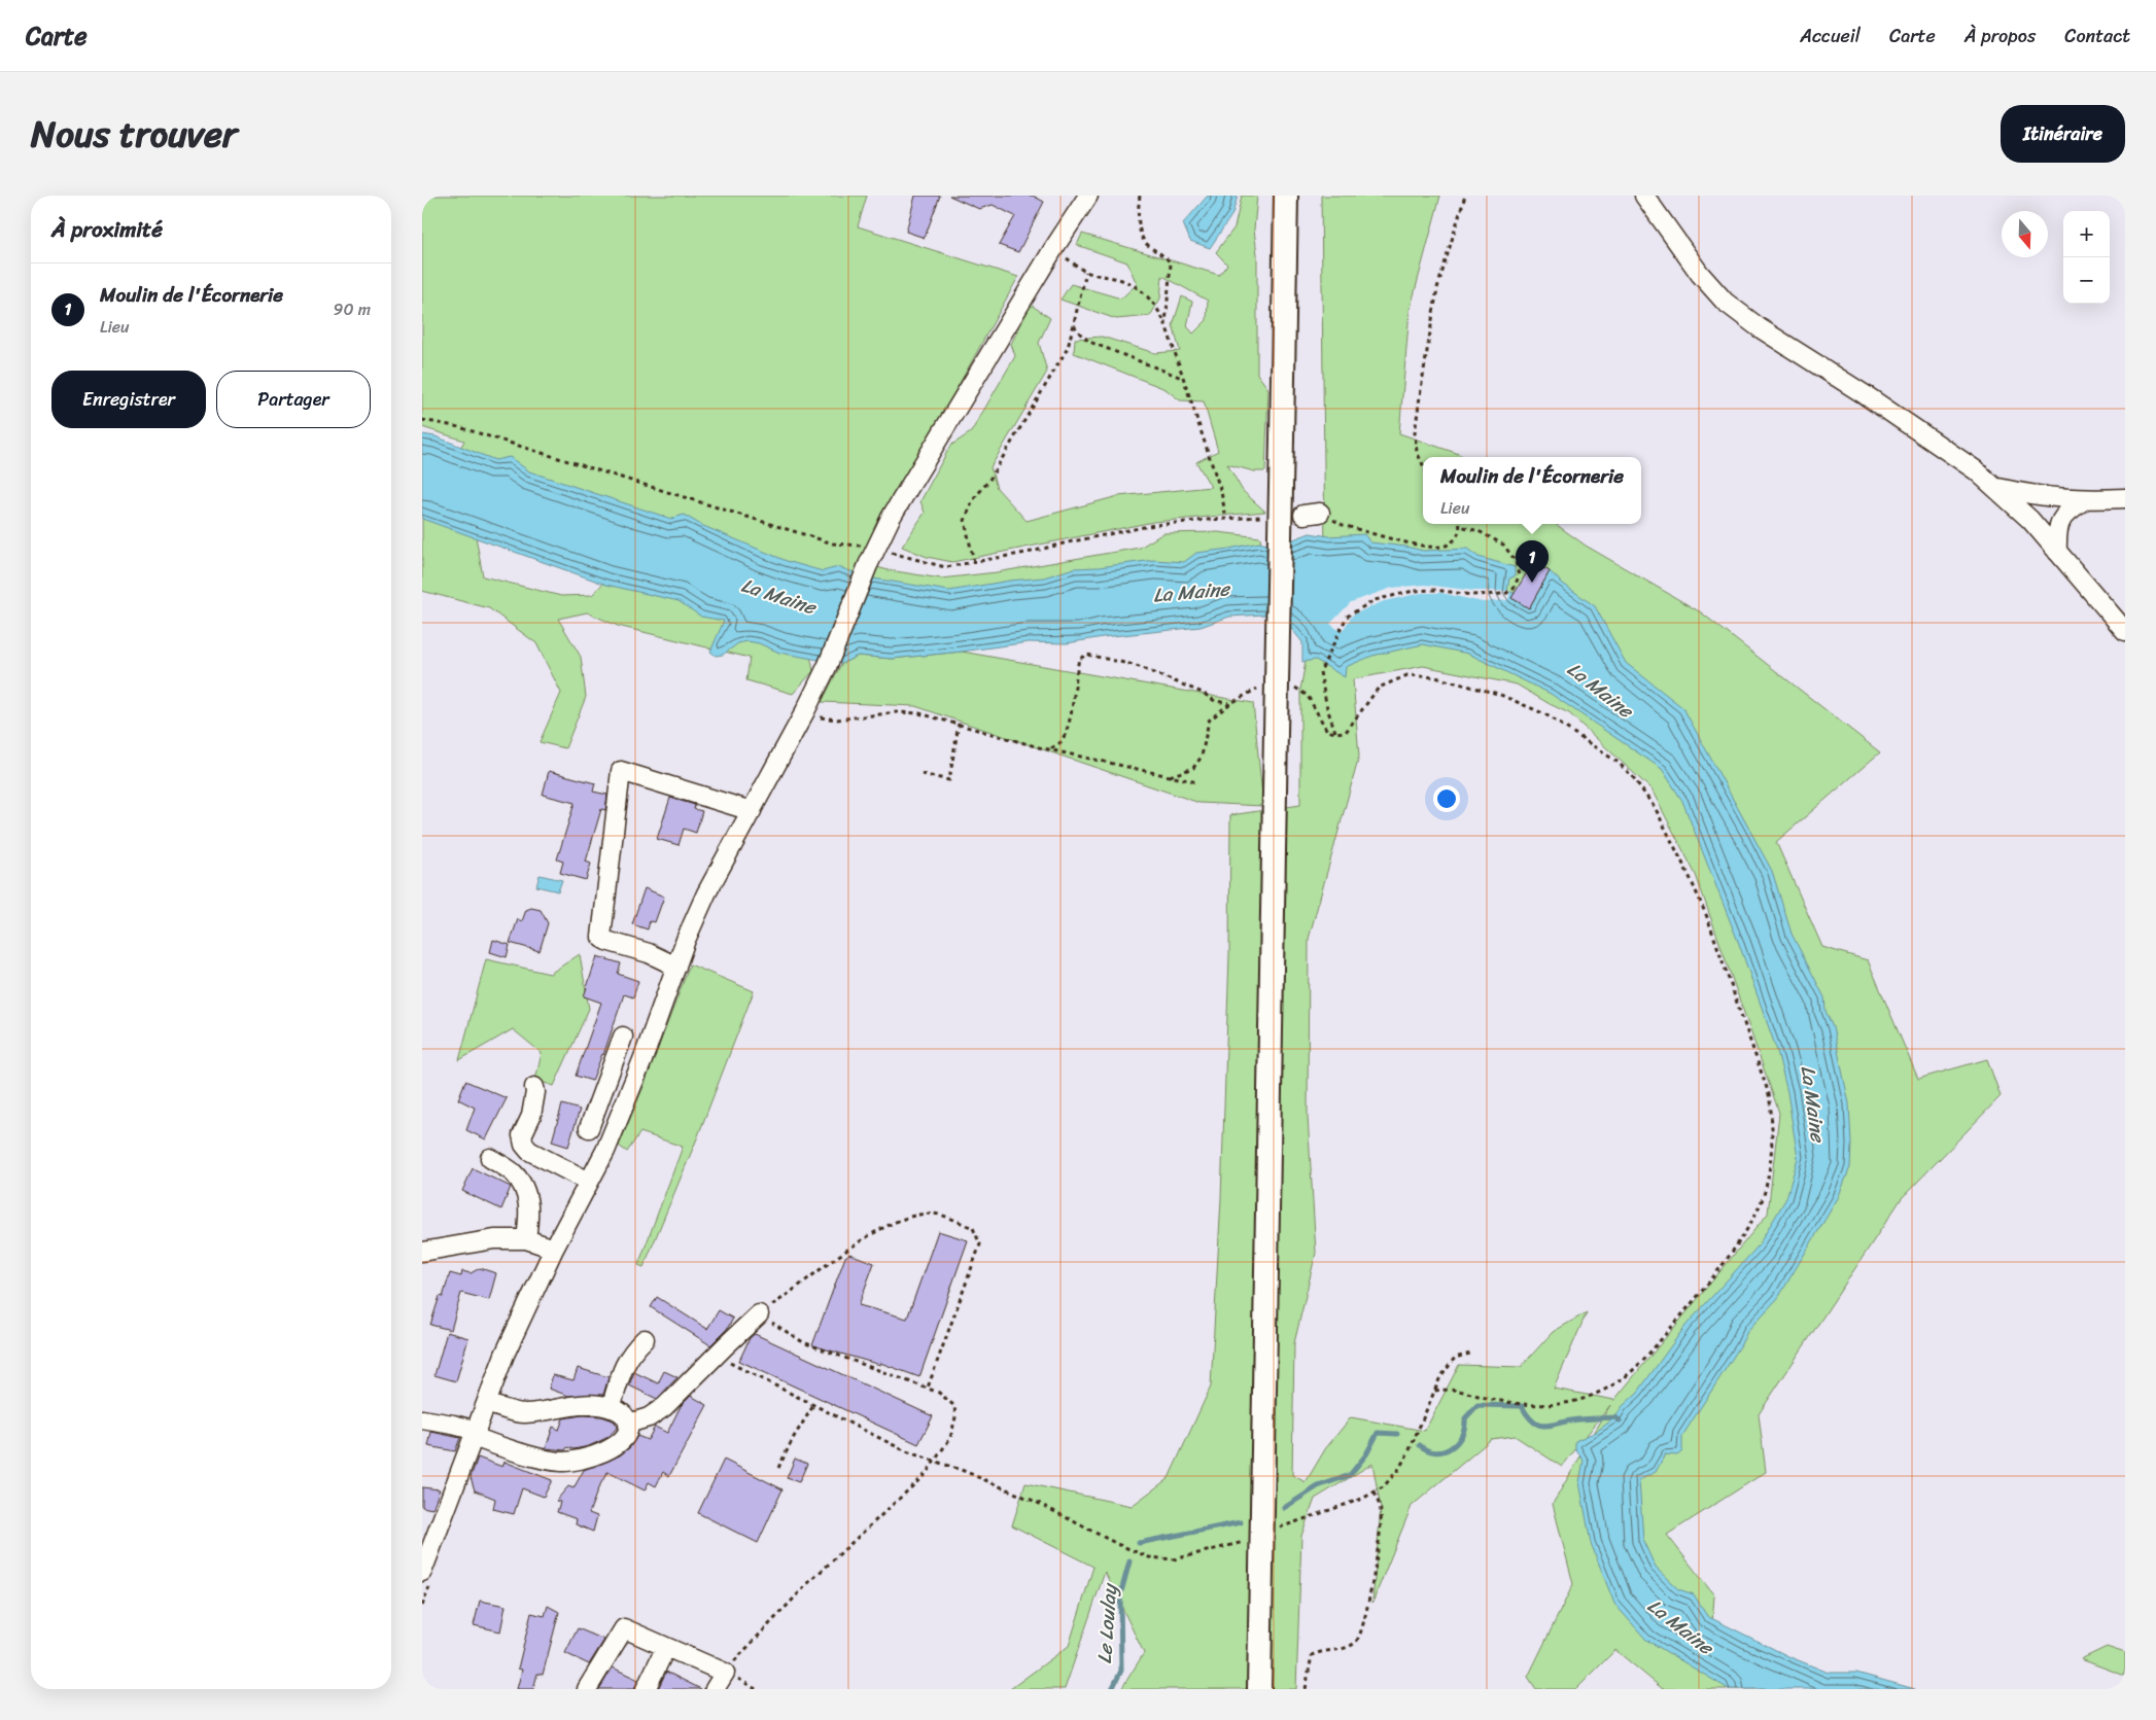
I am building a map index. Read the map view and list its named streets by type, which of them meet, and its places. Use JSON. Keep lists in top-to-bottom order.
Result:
{
  "water": ["La Maine", "Le Loulay"],
  "north": "bottom",
  "page": {
    "header": "Carte",
    "nav": [
      "Accueil",
      "Carte",
      "À propos",
      "Contact"
    ],
    "title": "Nous trouver",
    "buttons": [
      "Itinéraire",
      ["Enregistrer", "Partager"]
    ],
    "heading": "À proximité",
    "map_buttons": ["+", "−"],
    "list": [
      {
        "mark": "1",
        "name": "Moulin de l'Écornerie",
        "note": "Lieu",
        "value": "90 m"
      }
    ],
    "popup": ["Moulin de l'Écornerie", "Lieu"],
    "pins": "1"
  }
}
